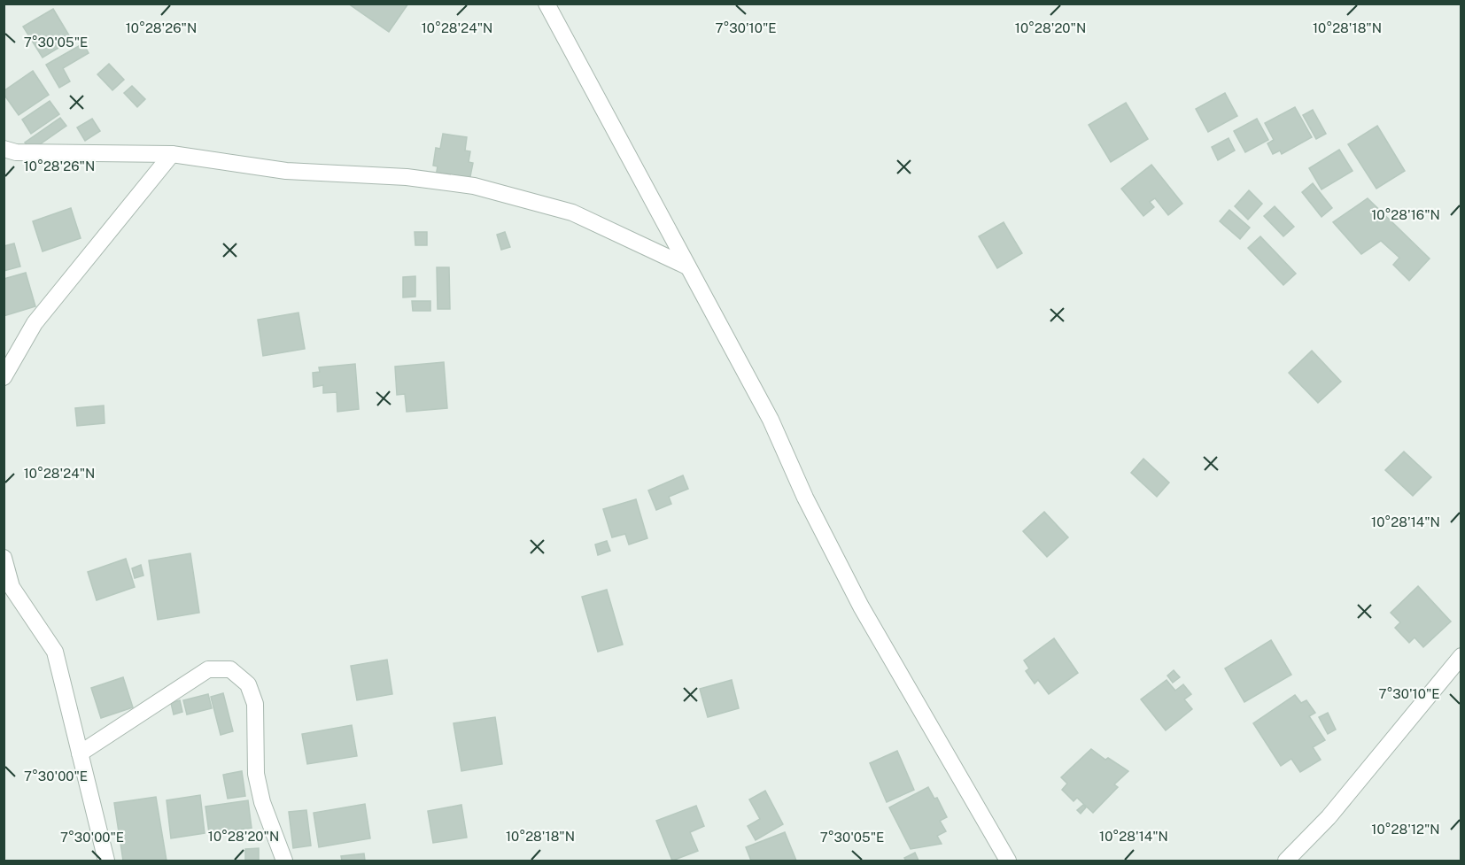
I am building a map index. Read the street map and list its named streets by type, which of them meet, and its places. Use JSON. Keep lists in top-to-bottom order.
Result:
{
  "coordinates": [
    "7°30'10\"E",
    "10°28'26\"N",
    "10°28'24\"N",
    "10°28'20\"N",
    "10°28'18\"N",
    "7°30'05\"E",
    "10°28'16\"N",
    "10°28'14\"N",
    "7°30'00\"E",
    "10°28'12\"N"
  ]
}
